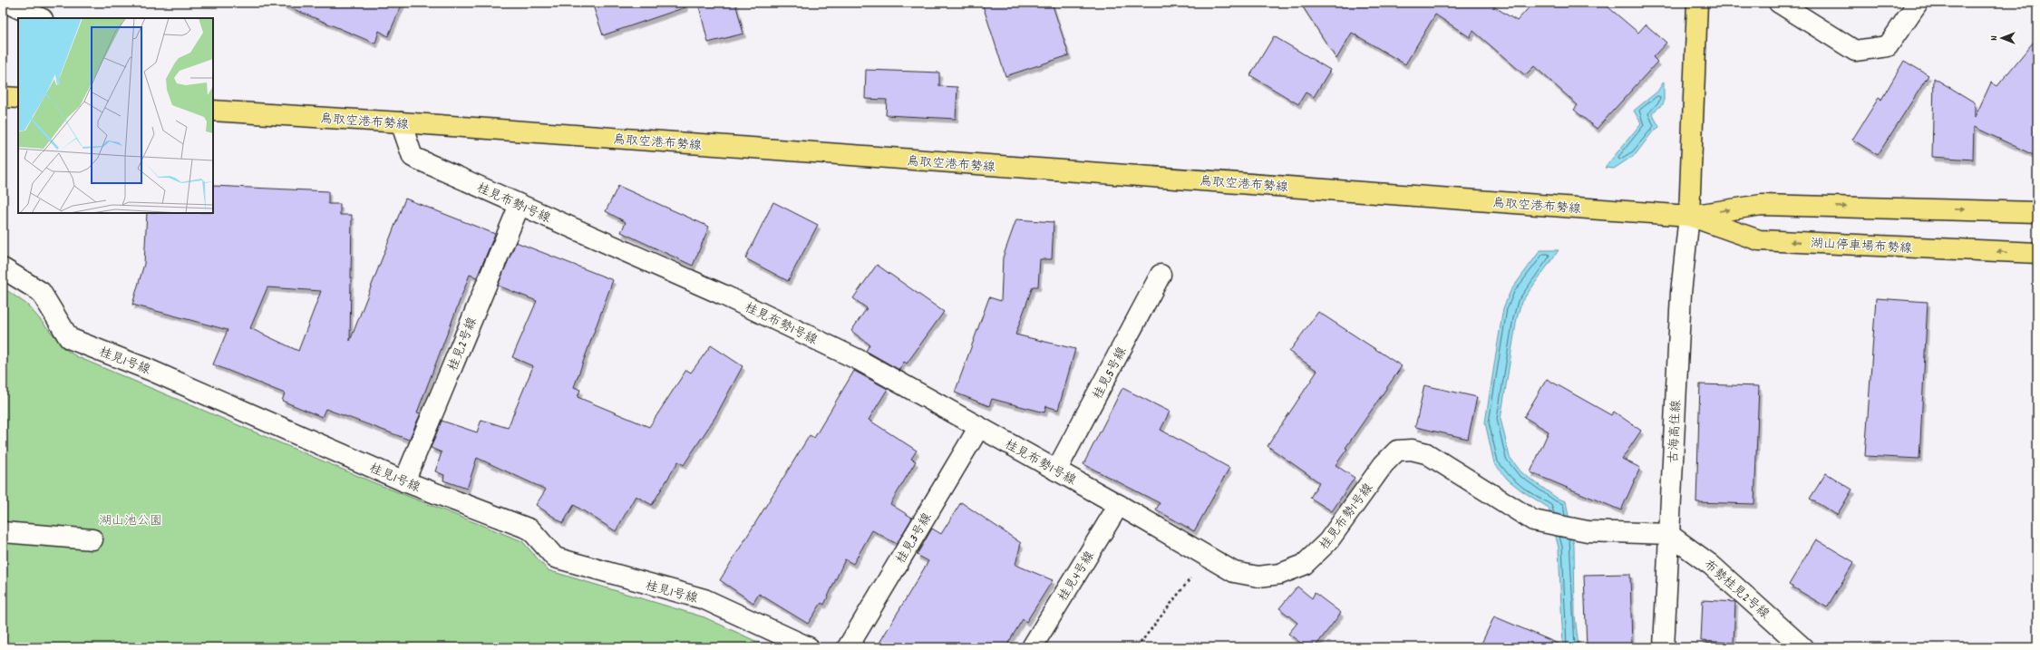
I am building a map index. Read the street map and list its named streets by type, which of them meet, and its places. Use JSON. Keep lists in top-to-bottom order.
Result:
{
  "streets": {
    "main road": ["鳥取空港布勢線", "湖山停車場布勢線"],
    "street": [
      "桂見布勢1号線",
      "桂見2号線",
      "桂見1号線",
      "桂見5号線",
      "古海高住線",
      "桂見3号線",
      "桂見4号線",
      "布勢桂見2号線"
    ]
  },
  "crossings": [
    ["鳥取空港布勢線", "桂見布勢1号線"],
    ["鳥取空港布勢線", "湖山停車場布勢線"],
    ["鳥取空港布勢線", "古海高住線"],
    ["桂見布勢1号線", "桂見2号線"],
    ["桂見布勢1号線", "桂見5号線"],
    ["桂見布勢1号線", "古海高住線"],
    ["桂見布勢1号線", "桂見3号線"],
    ["桂見布勢1号線", "桂見4号線"],
    ["桂見布勢1号線", "布勢桂見2号線"],
    ["湖山停車場布勢線", "古海高住線"],
    ["桂見2号線", "桂見1号線"],
    ["古海高住線", "布勢桂見2号線"]
  ],
  "parks": ["湖山池公園"],
  "north": "left"
}
